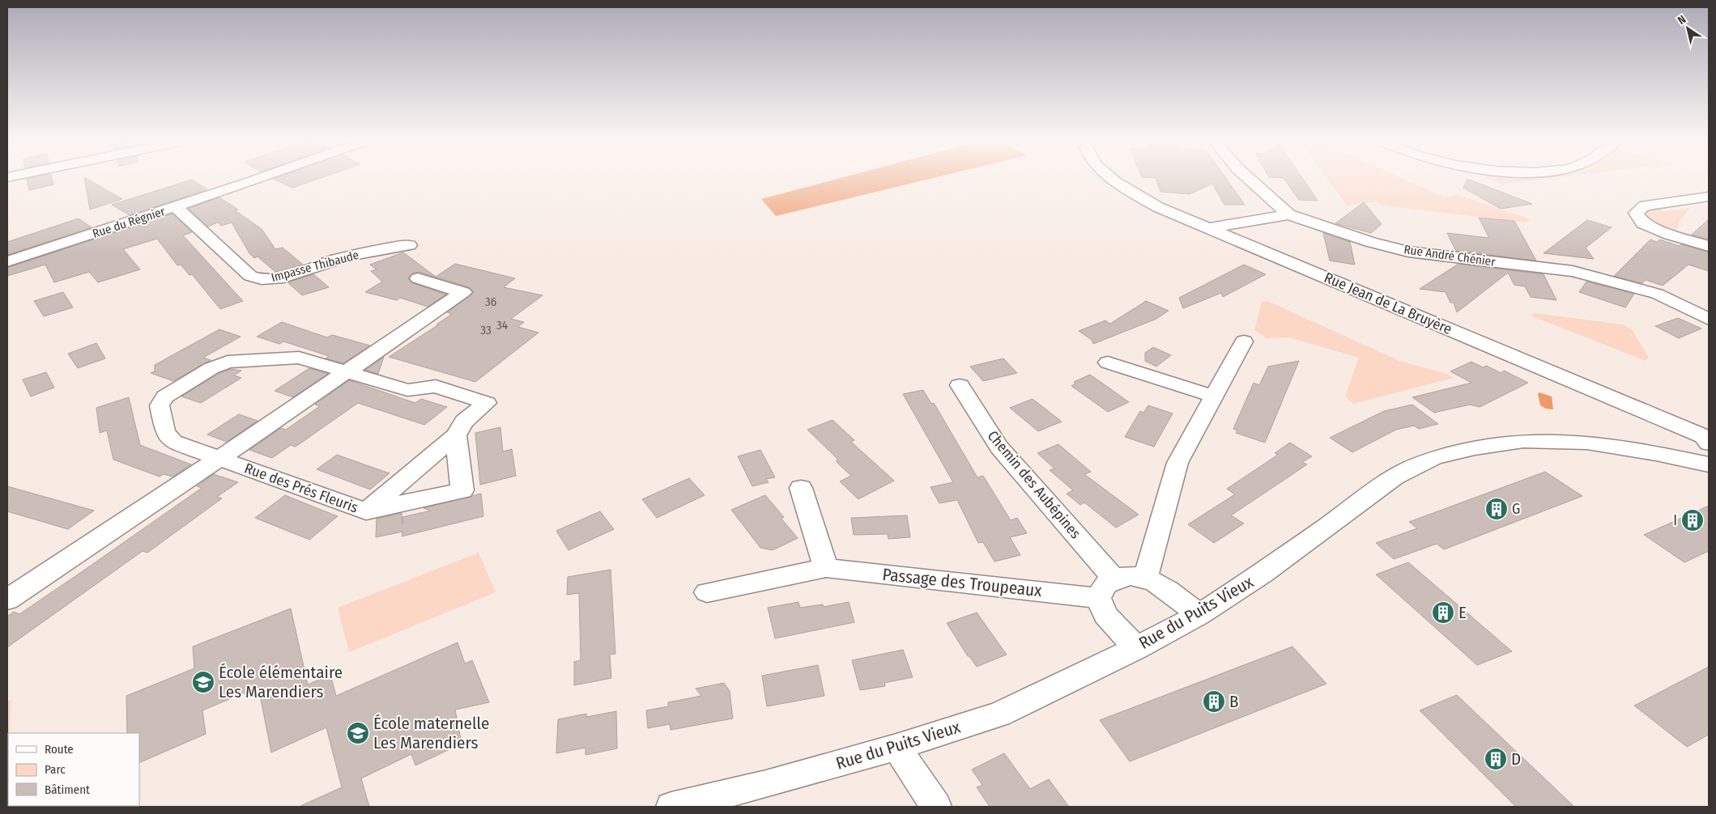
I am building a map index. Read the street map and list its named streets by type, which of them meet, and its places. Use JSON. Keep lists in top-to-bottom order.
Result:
{
  "streets": {
    "street": [
      "Rue du Régnier",
      "Rue André Chénier",
      "Impasse Thibaude",
      "Rue Jean de La Bruyère",
      "Chemin des Aubépines",
      "Rue des Prés Fleuris",
      "Passage des Troupeaux",
      "Rue du Puits Vieux"
    ]
  },
  "crossings": [
    ["Rue du Régnier", "Impasse Thibaude"],
    ["Chemin des Aubépines", "Passage des Troupeaux"],
    ["Chemin des Aubépines", "Rue du Puits Vieux"]
  ],
  "places": {
    "building": [
      "G",
      "I",
      "E",
      "B",
      "D"
    ],
    "school or university": ["École élémentaire Les Marendiers", "École maternelle Les Marendiers"]
  },
  "house_numbers": ["36", "34", "33"],
  "legend": ["Route", "Parc", "Bâtiment"],
  "north": "top left"
}
